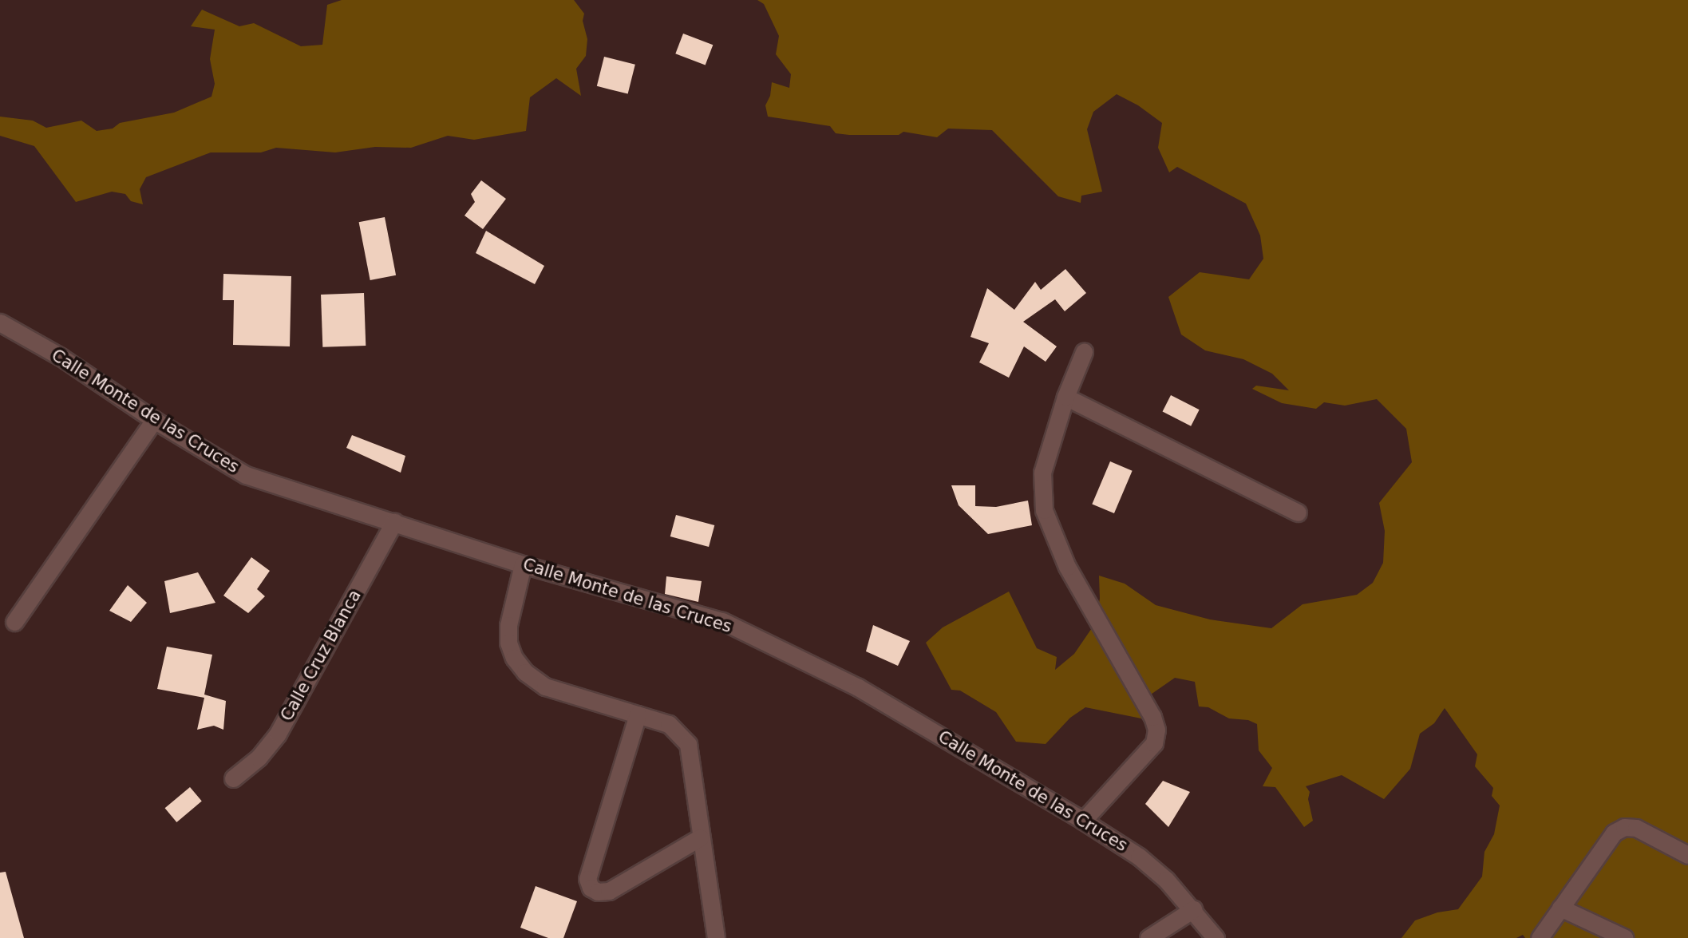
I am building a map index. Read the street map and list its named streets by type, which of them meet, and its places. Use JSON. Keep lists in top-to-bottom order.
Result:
{
  "streets": {
    "street": ["Calle Monte de las Cruces", "Calle Cruz Blanca"]
  },
  "crossings": [
    ["Calle Monte de las Cruces", "Calle Cruz Blanca"]
  ]
}
